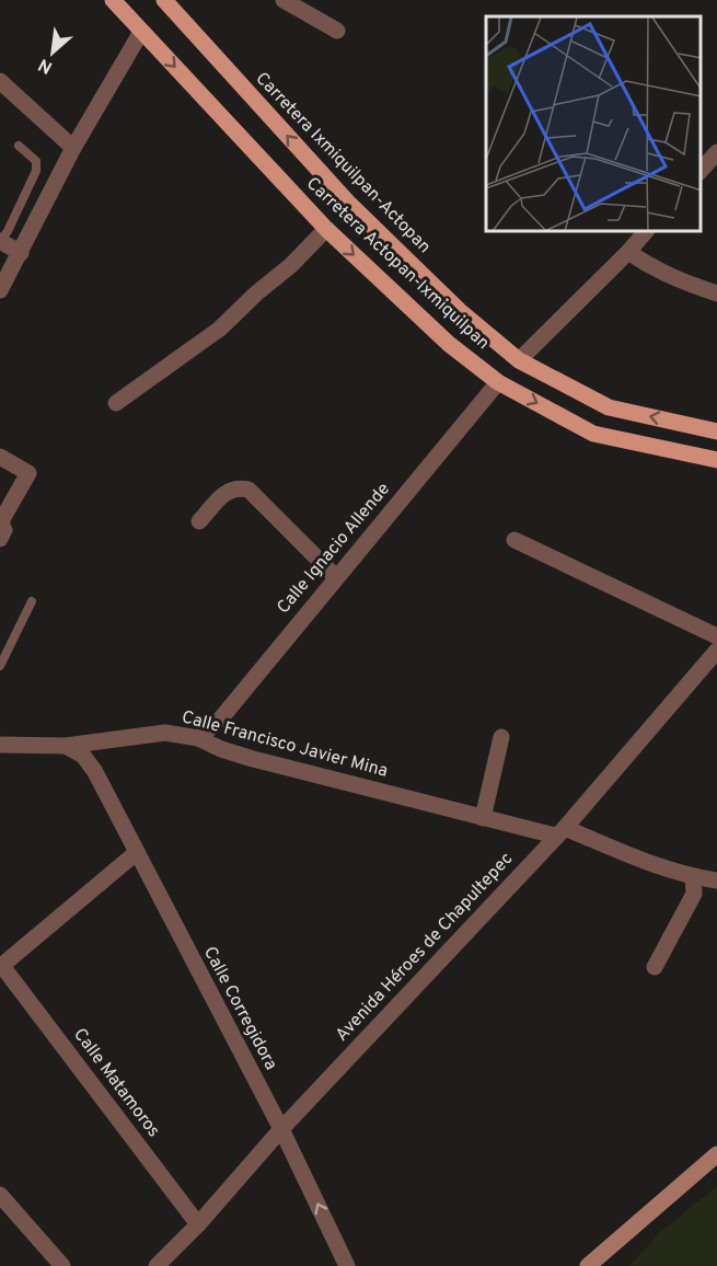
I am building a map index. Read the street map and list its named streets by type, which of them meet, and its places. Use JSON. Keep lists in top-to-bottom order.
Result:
{
  "streets": {
    "main road": ["Carretera Ixmiquilpan-Actopan", "Carretera Actopan-Ixmiquilpan"],
    "street": [
      "Calle Ignacio Allende",
      "Calle Francisco Javier Mina",
      "Avenida Héroes de Chapultepec",
      "Calle Corregidora",
      "Calle Matamoros"
    ]
  },
  "crossings": [
    ["Carretera Actopan-Ixmiquilpan", "Calle Ignacio Allende"],
    ["Calle Ignacio Allende", "Calle Francisco Javier Mina"],
    ["Calle Francisco Javier Mina", "Avenida Héroes de Chapultepec"],
    ["Calle Francisco Javier Mina", "Calle Corregidora"],
    ["Avenida Héroes de Chapultepec", "Calle Corregidora"],
    ["Avenida Héroes de Chapultepec", "Calle Matamoros"]
  ],
  "one_way": ["Carretera Ixmiquilpan-Actopan", "Carretera Actopan-Ixmiquilpan"],
  "north": "bottom left"
}
